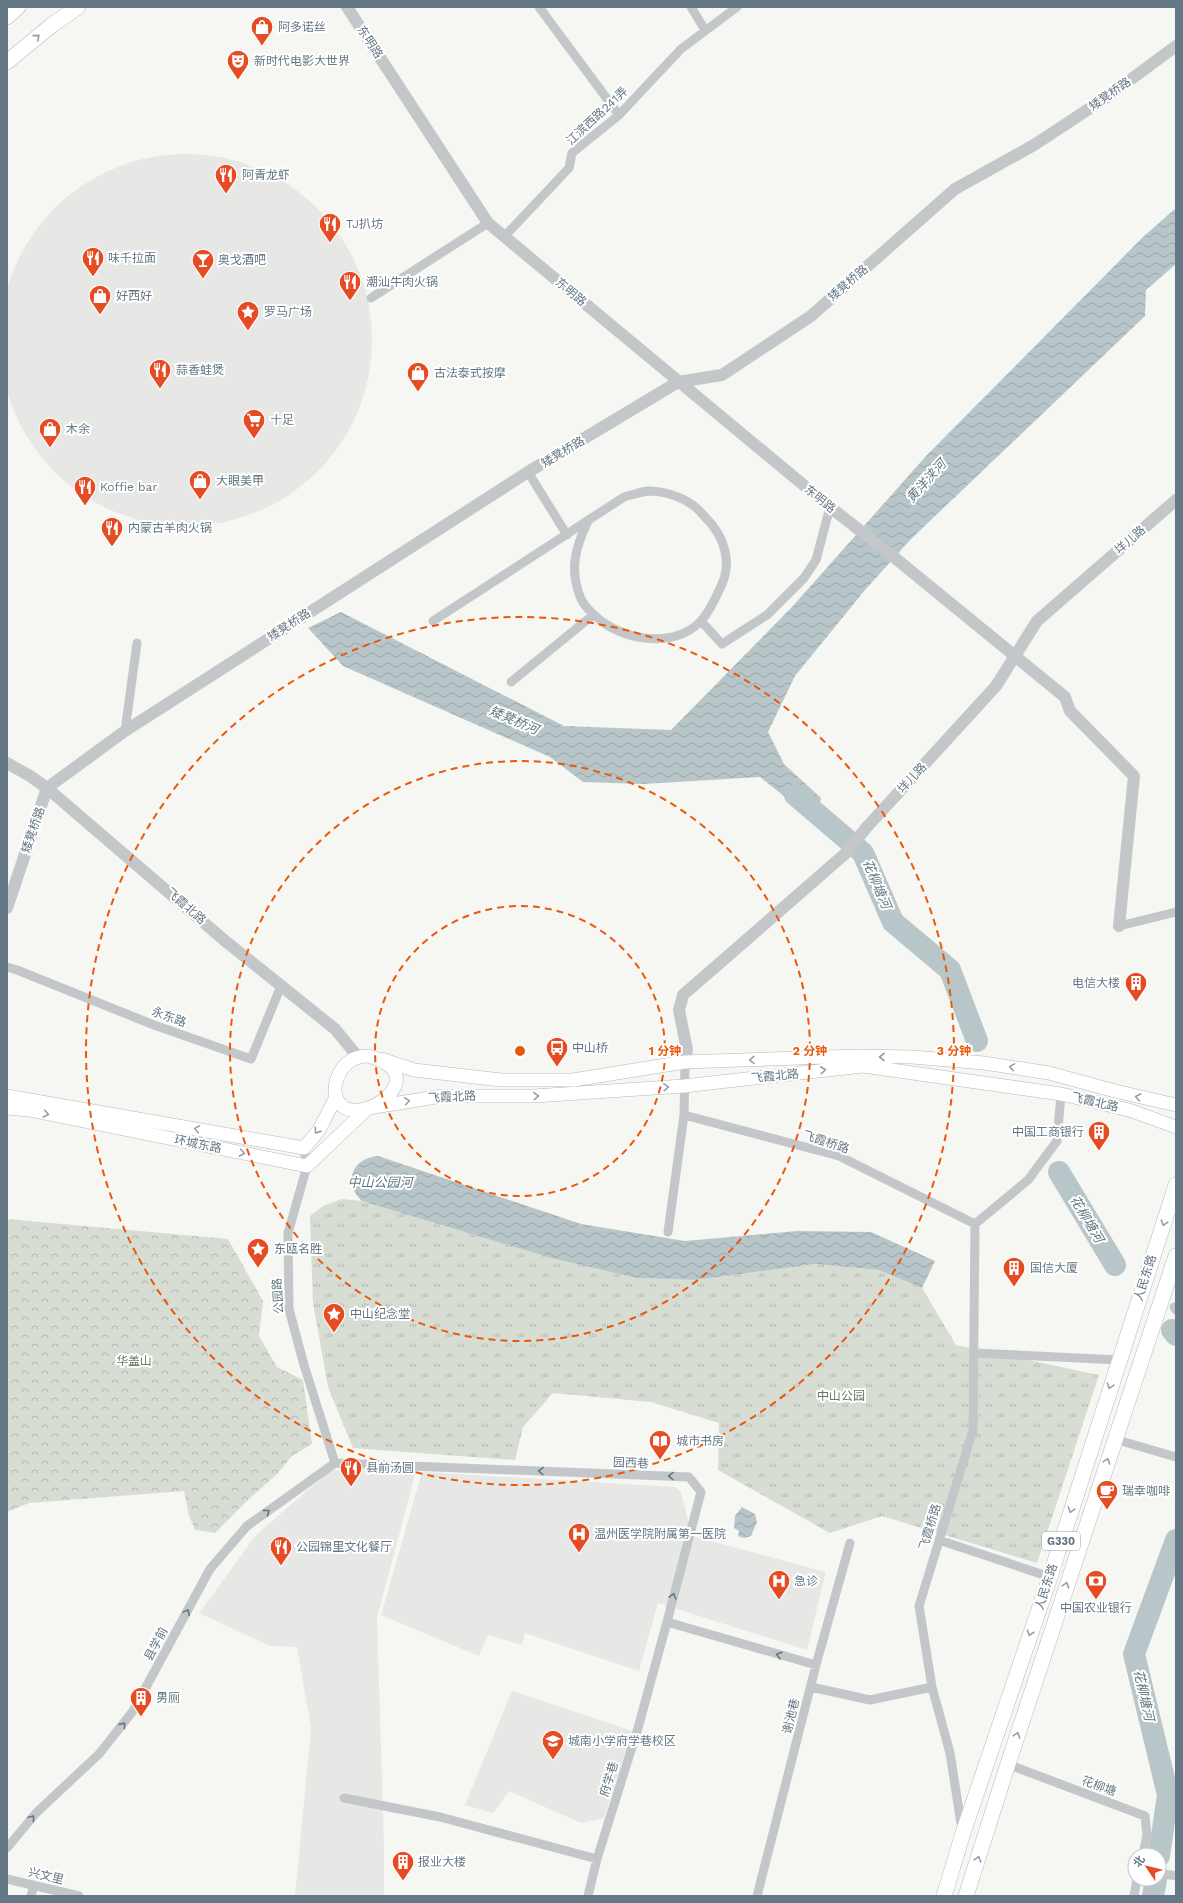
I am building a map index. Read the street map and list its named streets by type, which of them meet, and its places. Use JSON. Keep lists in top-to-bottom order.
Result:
{
  "streets": {
    "main road": [
      "飞霞北路",
      "环城东路",
      "人民东路",
      "G330"
    ],
    "street": [
      "东明路",
      "矮凳桥路",
      "江滨西路241弄",
      "垟儿路",
      "永东路",
      "飞霞桥路",
      "公园路",
      "园西巷",
      "县学前",
      "谢池巷",
      "府学巷",
      "花柳塘",
      "兴文里"
    ]
  },
  "crossings": [
    ["东明路", "矮凳桥路"],
    ["东明路", "江滨西路241弄"],
    ["东明路", "垟儿路"],
    ["矮凳桥路", "飞霞北路"],
    ["垟儿路", "飞霞北路"],
    ["飞霞北路", "永东路"],
    ["飞霞桥路", "人民东路"],
    ["环城东路", "公园路"],
    ["人民东路", "花柳塘"],
    ["公园路", "园西巷"],
    ["公园路", "县学前"],
    ["园西巷", "县学前"],
    ["园西巷", "府学巷"]
  ],
  "one_way": ["县学前"],
  "water": [
    "黄洋浃河",
    "矮凳桥河",
    "花柳塘河",
    "中山公园河"
  ],
  "parks": ["华盖山", "中山公园"],
  "places": {
    "shop": [
      "阿多诺丝",
      "好西好",
      "古法泰式按摩",
      "木余",
      "大眼美甲"
    ],
    "theatre": ["新时代电影大世界"],
    "restaurant": [
      "阿青龙虾",
      "TJ扒坊",
      "味千拉面",
      "潮汕牛肉火锅",
      "蒜香蛙煲",
      "Koffie bar",
      "内蒙古羊肉火锅",
      "县前汤圆",
      "公园锦里文化餐厅"
    ],
    "bar": ["奥戈酒吧"],
    "place": ["罗马广场", "东瓯名胜", "中山纪念堂"],
    "supermarket": ["十足"],
    "building": [
      "电信大楼",
      "中国工商银行",
      "国信大厦",
      "男厕",
      "报业大楼"
    ],
    "bus stop": ["中山桥"],
    "library": ["城市书房"],
    "cafe": ["瑞幸咖啡"],
    "hospital": ["温州医学院附属第一医院", "急诊"],
    "bank": ["中国农业银行"],
    "school or university": ["城南小学府学巷校区"]
  },
  "north": "top left",
  "rings": ["1 分钟", "2 分钟", "3 分钟"]
}
